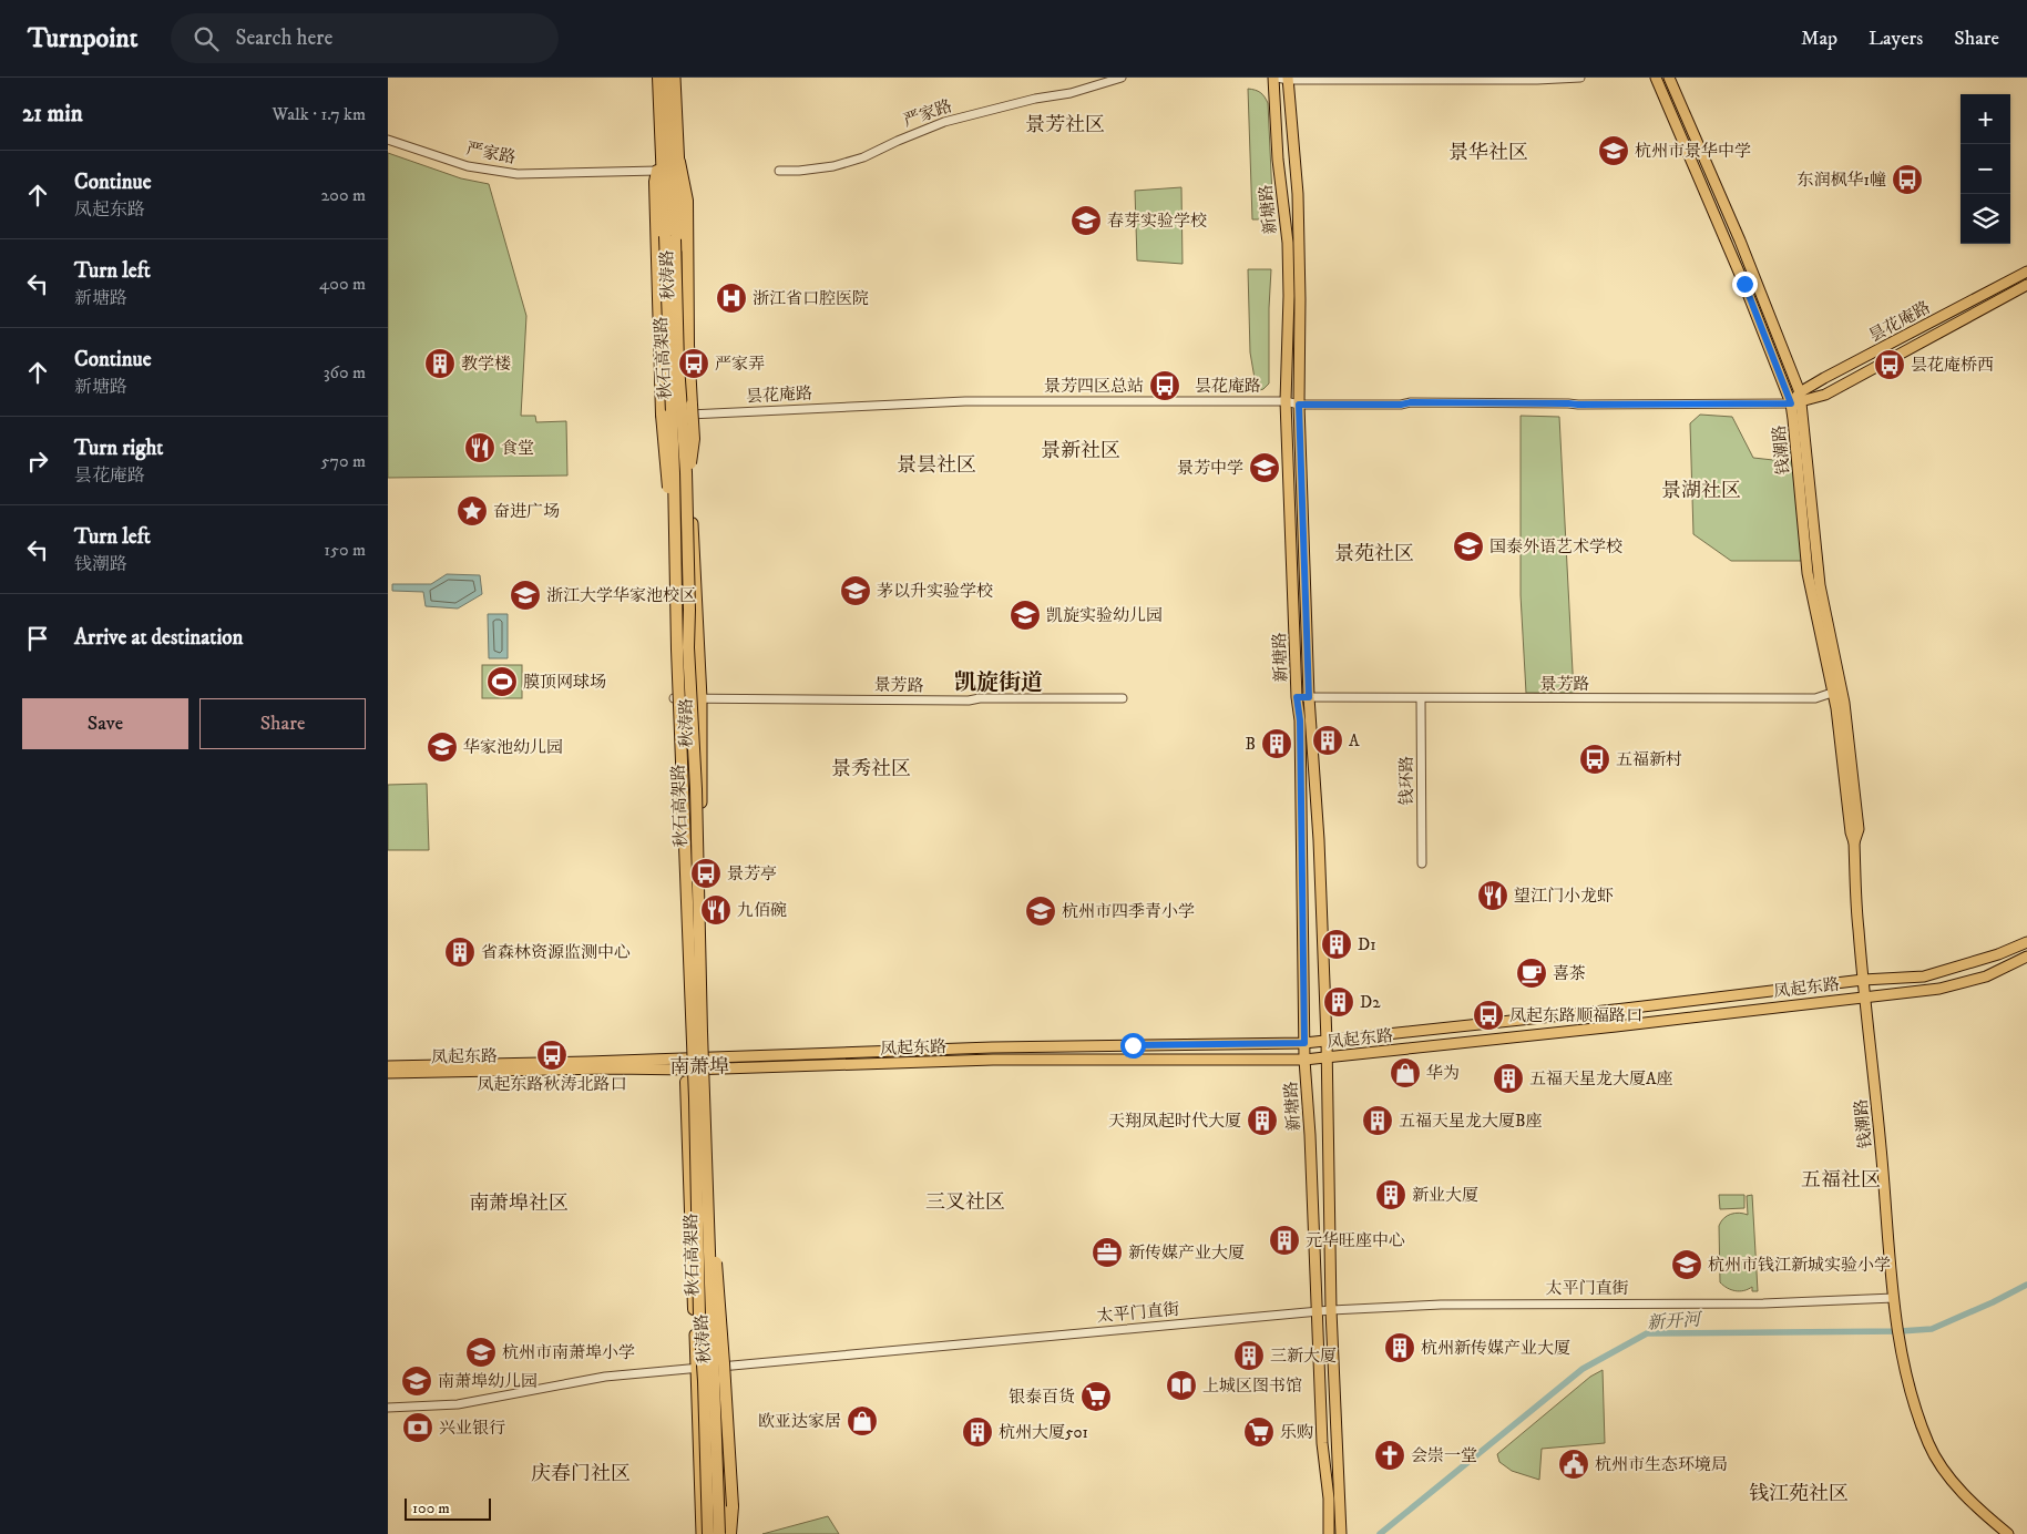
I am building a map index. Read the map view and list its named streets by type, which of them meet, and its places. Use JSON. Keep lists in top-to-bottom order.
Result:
{
  "streets": {
    "highway": ["秋石高架路"],
    "main road": [
      "新塘路",
      "秋涛路",
      "昙花庵路",
      "钱潮路",
      "凤起东路"
    ],
    "street": [
      "严家路",
      "景芳路",
      "钱环路",
      "太平门直街"
    ]
  },
  "crossings": [
    ["严家路", "秋涛路"],
    ["新塘路", "昙花庵路"],
    ["新塘路", "景芳路"],
    ["新塘路", "凤起东路"],
    ["新塘路", "太平门直街"],
    ["秋涛路", "昙花庵路"],
    ["秋涛路", "秋石高架路"],
    ["秋涛路", "景芳路"],
    ["秋涛路", "凤起东路"],
    ["秋涛路", "太平门直街"],
    ["昙花庵路", "钱潮路"],
    ["钱潮路", "景芳路"],
    ["钱潮路", "凤起东路"],
    ["钱潮路", "太平门直街"],
    ["景芳路", "钱环路"]
  ],
  "districts": [
    "景芳社区",
    "景华社区",
    "景新社区",
    "景昙社区",
    "景湖社区",
    "景苑社区",
    "凯旋街道",
    "景秀社区",
    "南萧埠",
    "五福社区",
    "三叉社区",
    "南萧埠社区",
    "庆春门社区",
    "钱江苑社区"
  ],
  "water": ["新开河"],
  "places": {
    "school or university": [
      "杭州市景华中学",
      "春芽实验学校",
      "景芳中学",
      "国泰外语艺术学校",
      "茅以升实验学校",
      "浙江大学华家池校区",
      "凯旋实验幼儿园",
      "华家池幼儿园",
      "杭州市四季青小学",
      "杭州市钱江新城实验小学",
      "杭州市南萧埠小学",
      "南萧埠幼儿园"
    ],
    "bus stop": [
      "东润枫华1幢",
      "严家弄",
      "昙花庵桥西",
      "景芳四区总站",
      "五福新村",
      "景芳亭",
      "凤起东路顺福路口",
      "凤起东路秋涛北路口"
    ],
    "hospital": ["浙江省口腔医院"],
    "building": [
      "教学楼",
      "A",
      "B",
      "D1",
      "省森林资源监测中心",
      "D2",
      "五福天星龙大厦A座",
      "天翔凤起时代大厦",
      "五福天星龙大厦B座",
      "新业大厦",
      "元华旺座中心",
      "杭州新传媒产业大厦",
      "三新大厦",
      "杭州大厦501"
    ],
    "restaurant": ["食堂", "望江门小龙虾", "九佰碗"],
    "place": ["奋进广场"],
    "sports": ["膜顶网球场"],
    "cafe": ["喜茶"],
    "shop": ["华为", "欧亚达家居"],
    "office": ["新传媒产业大厦"],
    "library": ["上城区图书馆"],
    "supermarket": ["银泰百货", "乐购"],
    "bank": ["兴业银行"],
    "church": ["会崇一堂"],
    "public building": ["杭州市生态环境局"]
  },
  "scale_bar": "100 m",
  "page": {
    "header": "Turnpoint",
    "search": "Search here",
    "nav": ["Map", "Layers", "Share"],
    "heading": ["21 min", "Walk · 1.7 km"],
    "map_buttons": ["+", "−"],
    "list": [
      ["Continue", "凤起东路", "200 m"],
      ["Turn left", "新塘路", "400 m"],
      ["Continue", "新塘路", "360 m"],
      ["Turn right", "昙花庵路", "570 m"],
      ["Turn left", "钱潮路", "150 m"],
      "Arrive at destination"
    ],
    "buttons": ["Save", "Share"],
    "scale": "100 m"
  }
}
